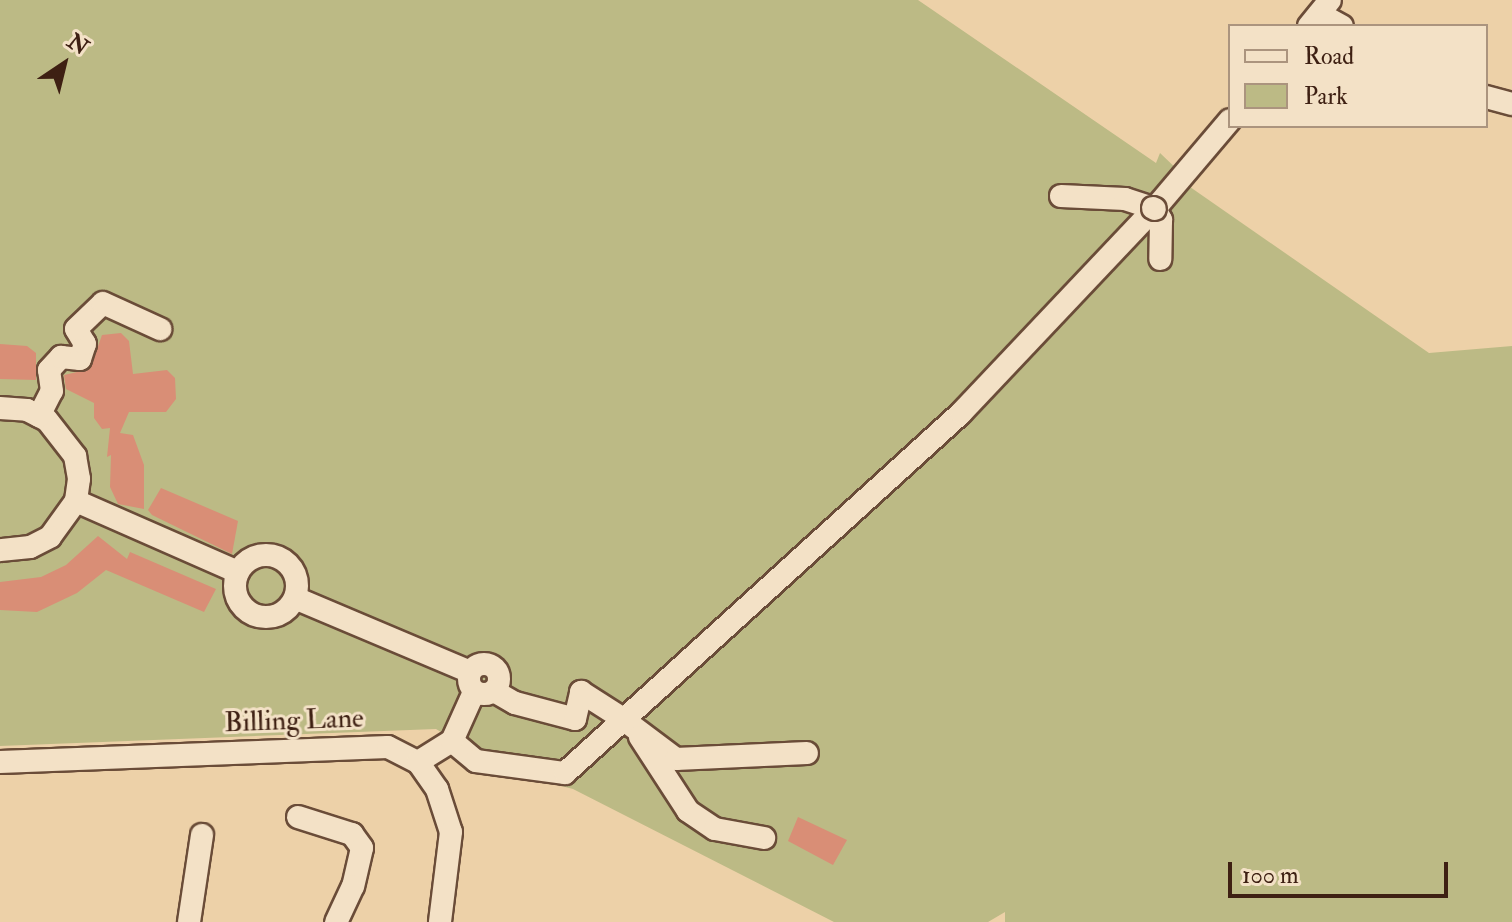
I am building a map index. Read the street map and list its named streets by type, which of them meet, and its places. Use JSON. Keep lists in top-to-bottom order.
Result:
{
  "streets": {
    "street": ["Billing Lane"]
  },
  "legend": ["Road", "Park"],
  "scale_bar": "100 m",
  "north": "top right"
}
